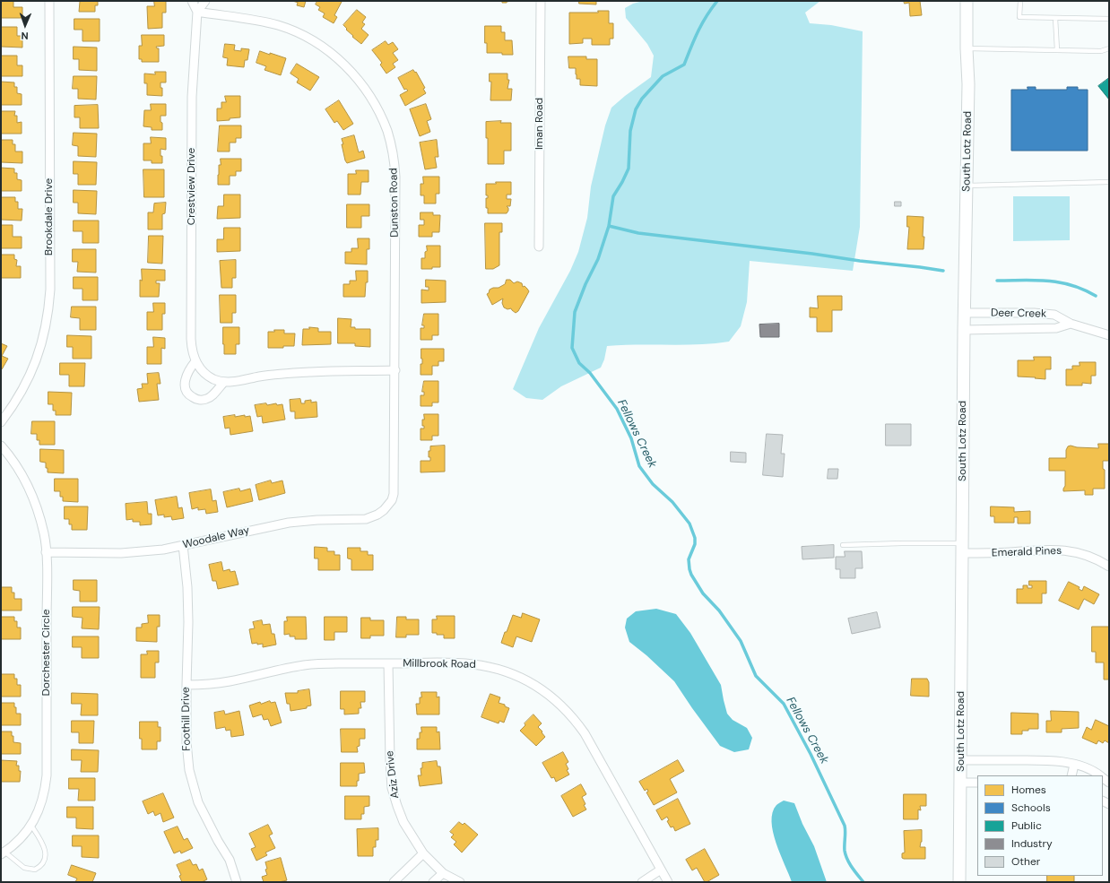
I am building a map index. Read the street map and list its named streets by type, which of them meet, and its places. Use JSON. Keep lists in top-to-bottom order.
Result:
{
  "streets": {
    "street": [
      "Iman Road",
      "South Lotz Road",
      "Crestview Drive",
      "Dunston Road",
      "Brookdale Drive",
      "Deer Creek",
      "Woodale Way",
      "Emerald Pines",
      "Dorchester Circle",
      "Millbrook Road",
      "Foothill Drive",
      "Aziz Drive"
    ]
  },
  "crossings": [
    ["South Lotz Road", "Deer Creek"],
    ["South Lotz Road", "Emerald Pines"],
    ["Crestview Drive", "Dunston Road"],
    ["Dunston Road", "Woodale Way"],
    ["Woodale Way", "Dorchester Circle"],
    ["Woodale Way", "Foothill Drive"],
    ["Millbrook Road", "Foothill Drive"],
    ["Millbrook Road", "Aziz Drive"]
  ],
  "water": ["Fellows Creek"],
  "legend": [
    "Homes",
    "Schools",
    "Public",
    "Industry",
    "Other"
  ],
  "north": "bottom"
}
